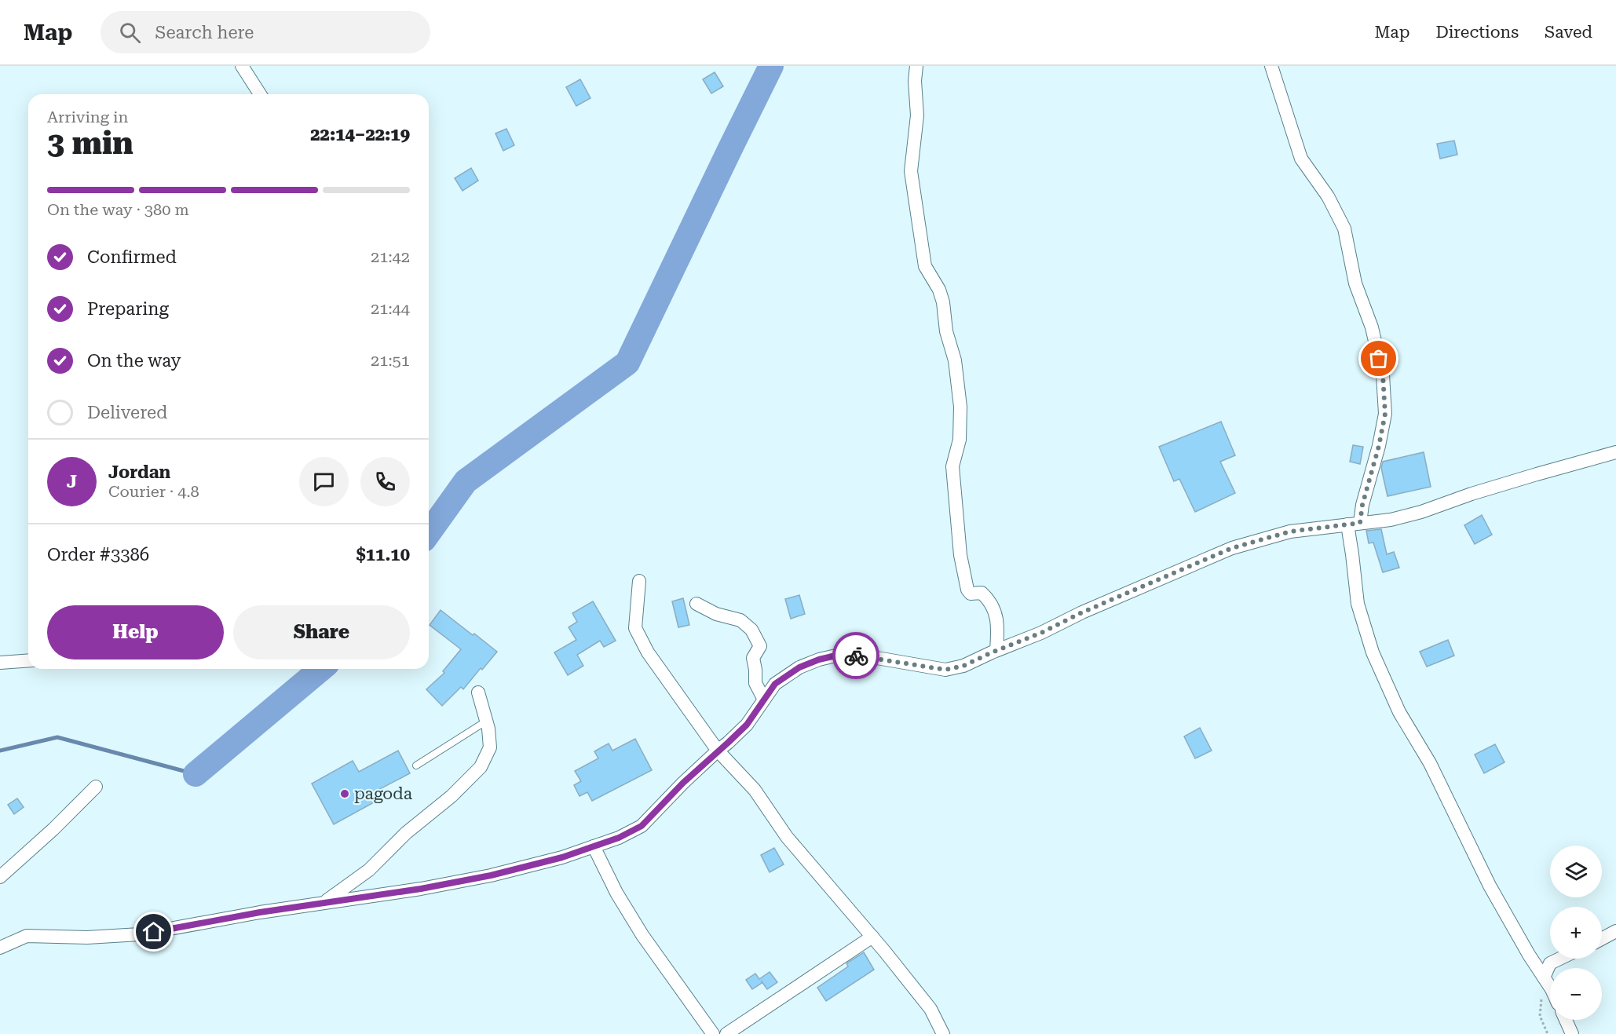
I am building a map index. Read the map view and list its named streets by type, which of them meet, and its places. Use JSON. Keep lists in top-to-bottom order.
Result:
{
  "places": ["pagoda"],
  "page": {
    "header": "Map",
    "search": "Search here",
    "nav": ["Map", "Directions", "Saved"],
    "heading": ["3 min", "Arriving in", "22:14–22:19"],
    "panel": [
      "Jordan",
      "Courier · 4.8",
      "Order #3386",
      "$11.10"
    ],
    "bar": "On the way · 380 m",
    "list": [
      ["Confirmed", "21:42"],
      ["Preparing", "21:44"],
      ["On the way", "21:51"],
      "Delivered"
    ],
    "round": "J",
    "buttons": ["Help", "Share"],
    "map_buttons": ["+", "−"]
  }
}
